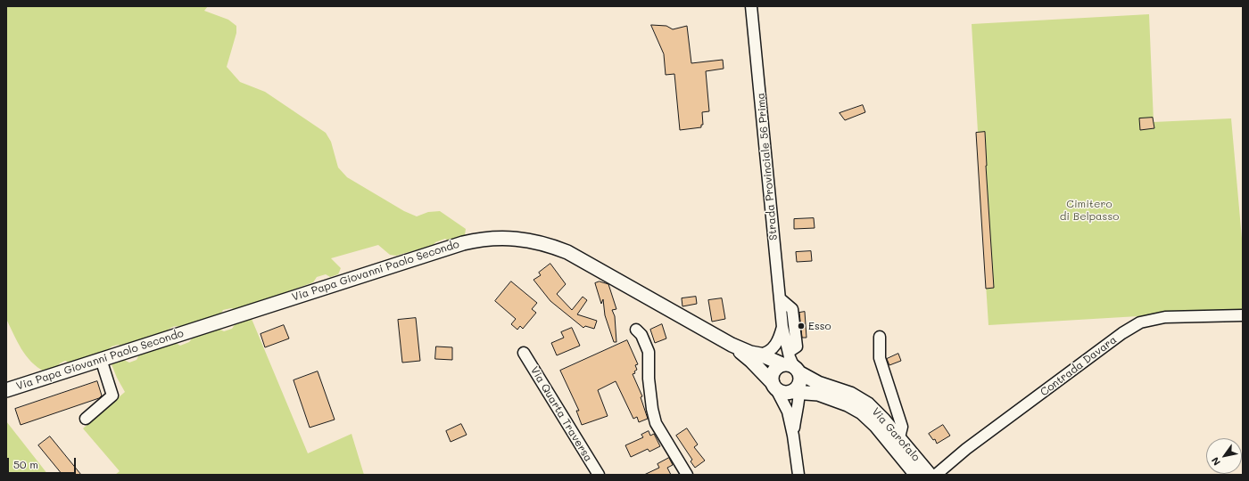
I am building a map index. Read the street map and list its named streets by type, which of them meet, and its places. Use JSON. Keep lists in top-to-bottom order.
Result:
{
  "streets": {
    "main road": ["Via Papa Giovanni Paolo Secondo", "Via Garofalo"],
    "street": ["Strada Provinciale 56 Prima", "Contrada Davara", "Via Quarta Traversa"]
  },
  "crossings": [
    ["Strada Provinciale 56 Prima", "Via Garofalo"]
  ],
  "parks": ["Cimitero di Belpasso"],
  "places": ["Esso"],
  "scale_bar": "50 m",
  "north": "bottom left"
}
